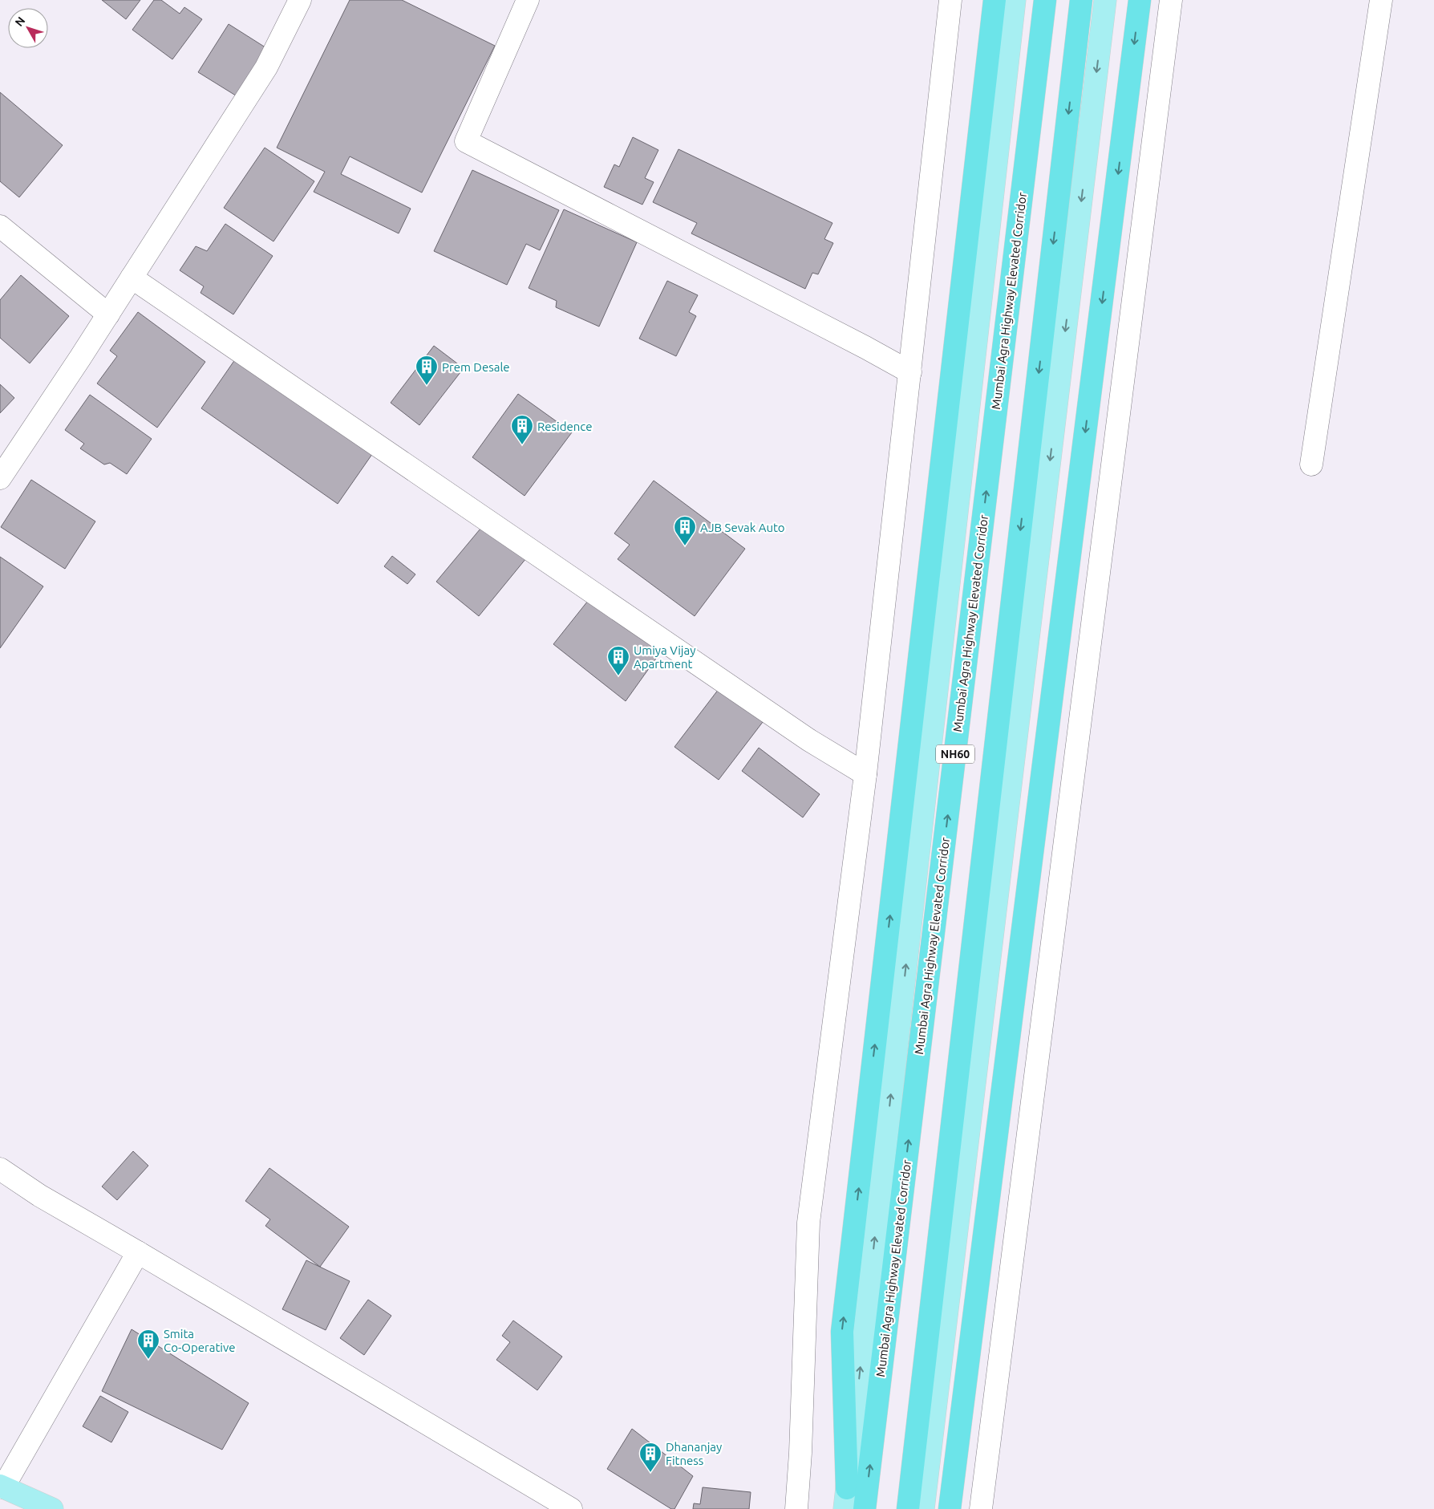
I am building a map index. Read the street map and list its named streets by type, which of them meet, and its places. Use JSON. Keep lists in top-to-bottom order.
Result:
{
  "streets": {
    "highway": ["Mumbai Agra Highway Elevated Corridor", "NH60"]
  },
  "places": {
    "building": [
      "Prem Desale",
      "Residence",
      "AJB Sevak Auto",
      "Umiya Vijay Apartment",
      "Smita Co-Operative",
      "Dhananjay Fitness"
    ]
  },
  "north": "top left"
}
